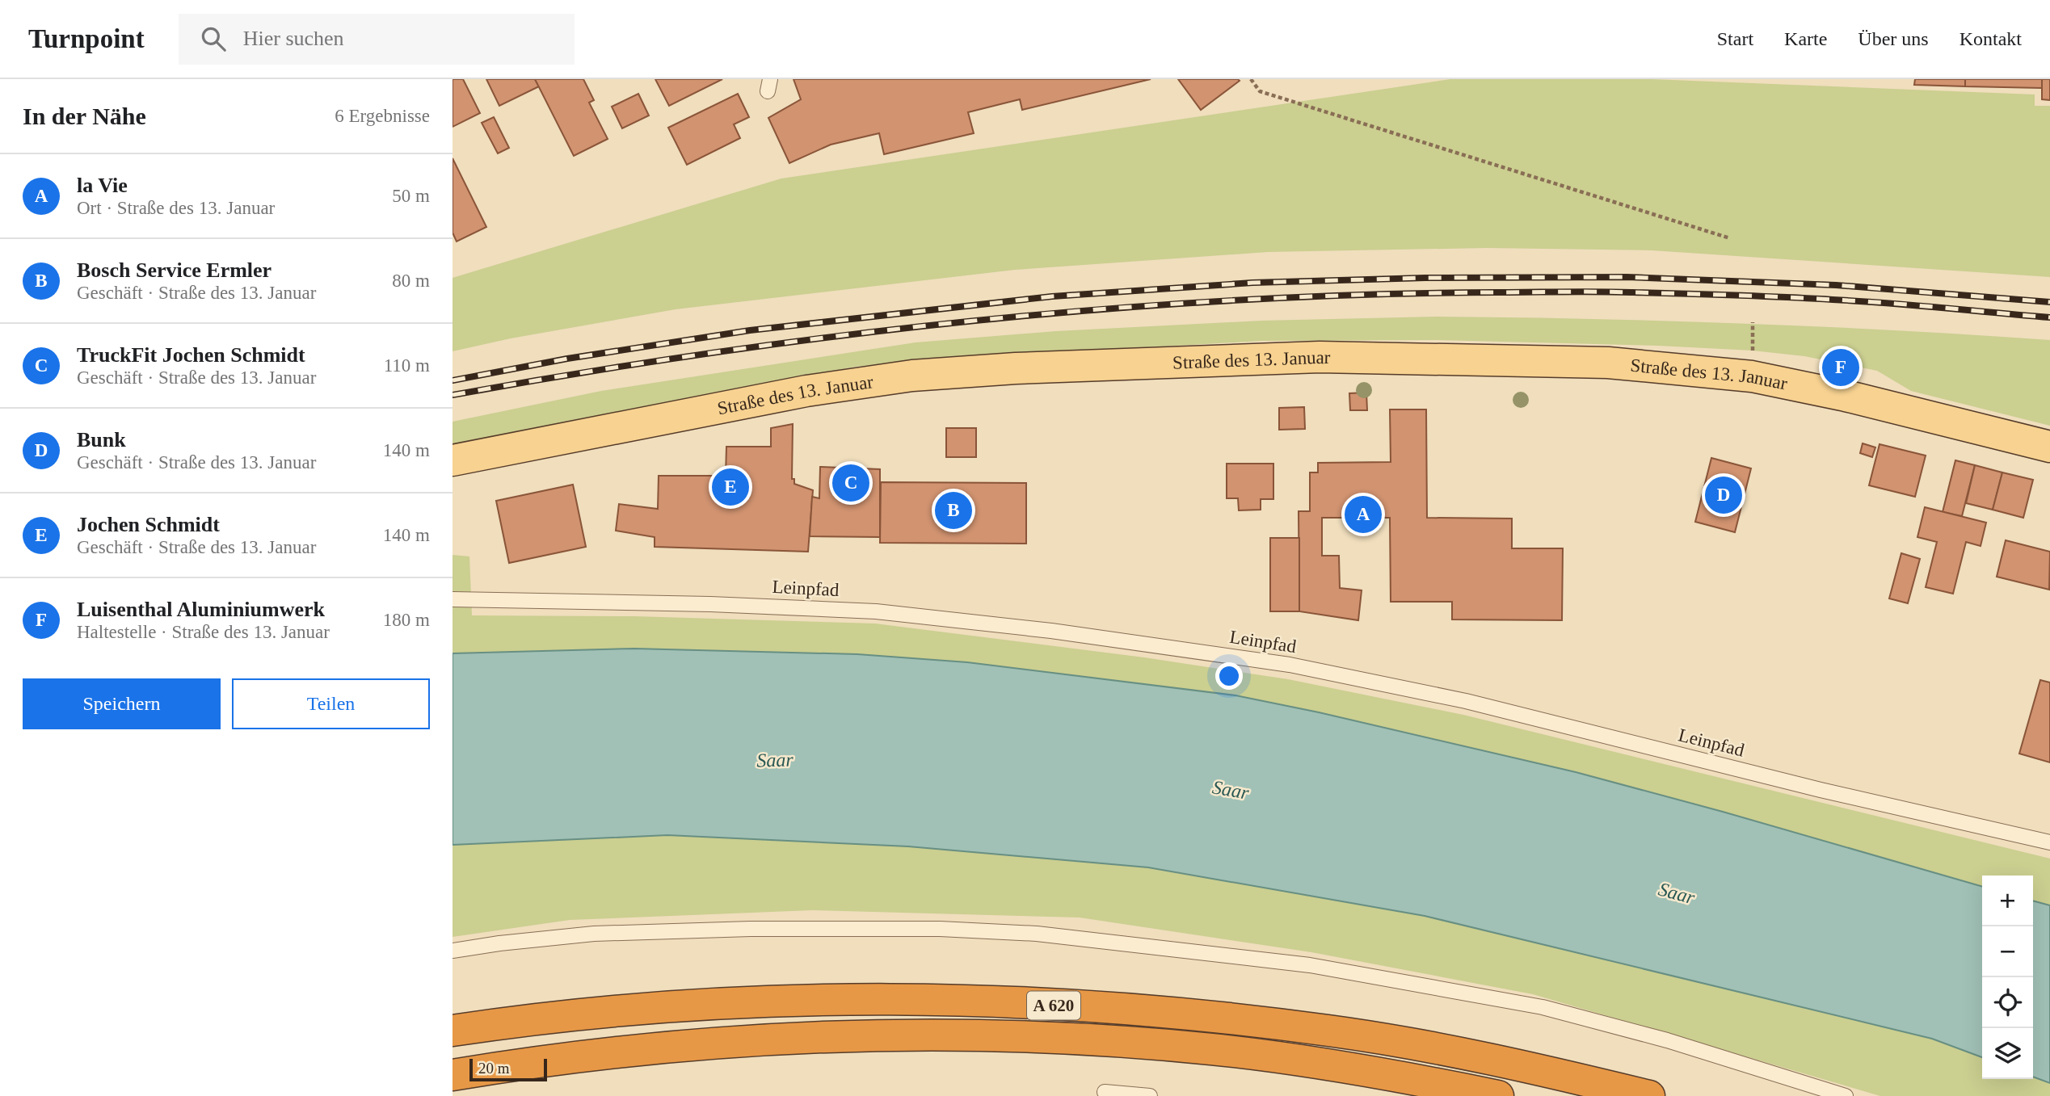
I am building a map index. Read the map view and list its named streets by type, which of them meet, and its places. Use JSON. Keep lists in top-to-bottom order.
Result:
{
  "streets": {
    "highway": ["A 620"],
    "main road": ["Straße des 13. Januar"],
    "lane": ["Leinpfad"]
  },
  "water": ["Saar"],
  "scale_bar": "20 m",
  "page": {
    "header": "Turnpoint",
    "search": "Hier suchen",
    "nav": [
      "Start",
      "Karte",
      "Über uns",
      "Kontakt"
    ],
    "heading": ["In der Nähe", "6 Ergebnisse"],
    "list": [
      {
        "mark": "A",
        "name": "la Vie",
        "note": "Ort · Straße des 13. Januar",
        "value": "50 m"
      },
      {
        "mark": "B",
        "name": "Bosch Service Ermler",
        "note": "Geschäft · Straße des 13. Januar",
        "value": "80 m"
      },
      {
        "mark": "C",
        "name": "TruckFit Jochen Schmidt",
        "note": "Geschäft · Straße des 13. Januar",
        "value": "110 m"
      },
      {
        "mark": "D",
        "name": "Bunk",
        "note": "Geschäft · Straße des 13. Januar",
        "value": "140 m"
      },
      {
        "mark": "E",
        "name": "Jochen Schmidt",
        "note": "Geschäft · Straße des 13. Januar",
        "value": "140 m"
      },
      {
        "mark": "F",
        "name": "Luisenthal Aluminiumwerk",
        "note": "Haltestelle · Straße des 13. Januar",
        "value": "180 m"
      }
    ],
    "pins": [
      "F",
      "C",
      "E",
      "D",
      "B",
      "A"
    ],
    "buttons": ["Speichern", "Teilen"],
    "map_buttons": ["+", "−"],
    "scale": "20 m"
  }
}
